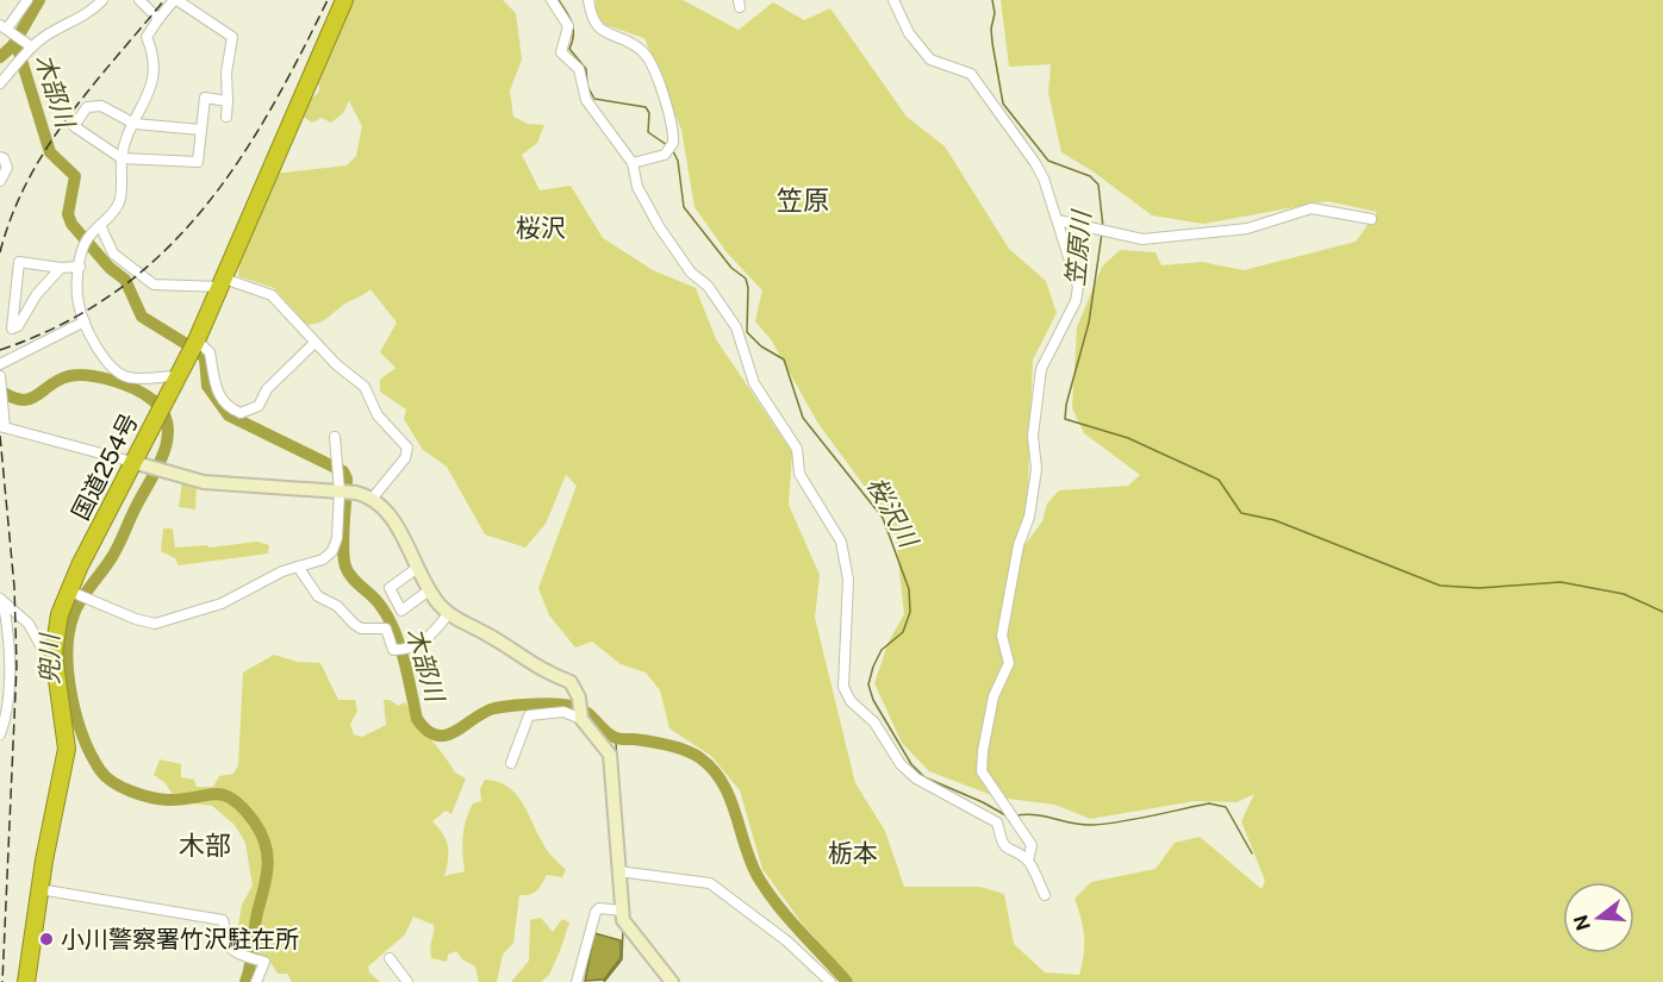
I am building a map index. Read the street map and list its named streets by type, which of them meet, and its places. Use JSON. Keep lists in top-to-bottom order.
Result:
{
  "streets": {
    "highway": ["国道254号"]
  },
  "districts": [
    "笠原",
    "桜沢",
    "木部",
    "栃本"
  ],
  "water": [
    "木部川",
    "笠原川",
    "桜沢川",
    "兜川"
  ],
  "places": ["小川警察署竹沢駐在所"],
  "north": "left"
}
